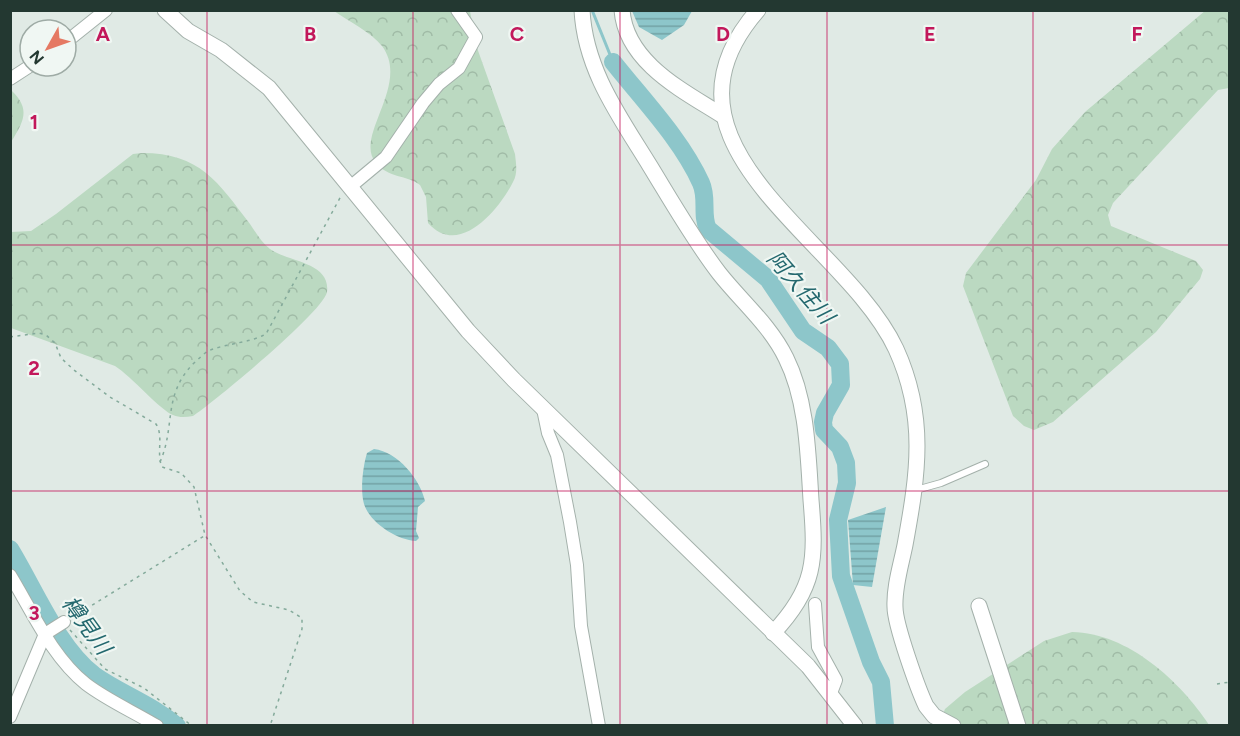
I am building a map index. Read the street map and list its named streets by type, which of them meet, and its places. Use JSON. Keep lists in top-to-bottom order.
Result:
{
  "water": ["阿久住川", "樽見川"],
  "north": "bottom left",
  "grid": {
    "columns": [
      "A",
      "B",
      "C",
      "D",
      "E",
      "F"
    ],
    "rows": ["1", "2", "3"]
  }
}
